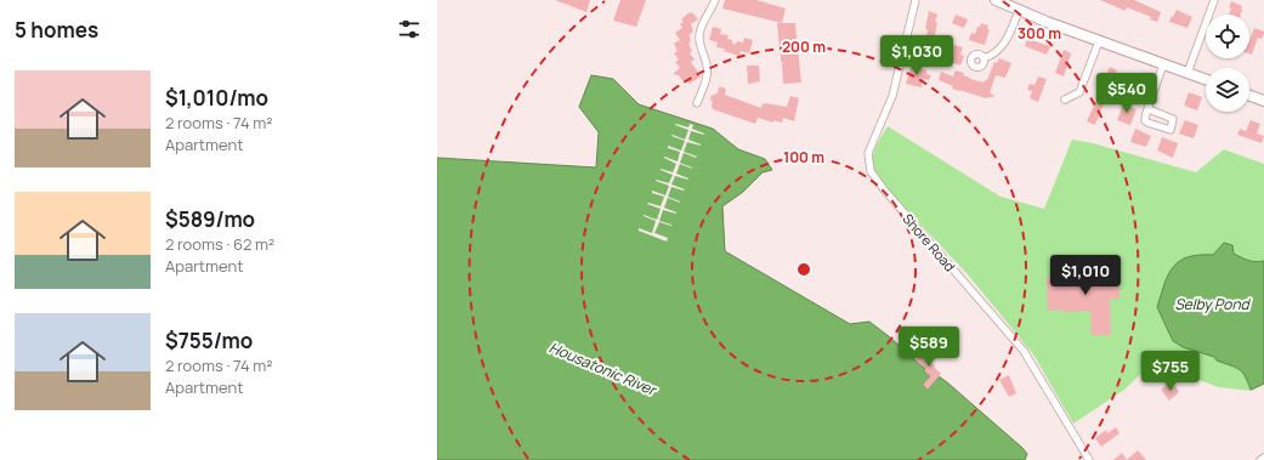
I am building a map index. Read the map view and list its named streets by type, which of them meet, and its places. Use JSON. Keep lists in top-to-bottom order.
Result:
{
  "streets": {
    "street": ["Shore Road"]
  },
  "water": ["Selby Pond", "Housatonic River"],
  "page": {
    "heading": "5 homes",
    "price": [
      "$1,030",
      "$540",
      "$1,010",
      "$589",
      "$755"
    ],
    "list": [
      {
        "name": "$1,010/mo",
        "note": "2 rooms · 74 m² · Apartment"
      },
      {
        "name": "$589/mo",
        "note": "2 rooms · 62 m² · Apartment"
      },
      {
        "name": "$755/mo",
        "note": "2 rooms · 74 m² · Apartment"
      }
    ]
  },
  "rings": ["300 m", "200 m", "100 m"]
}
